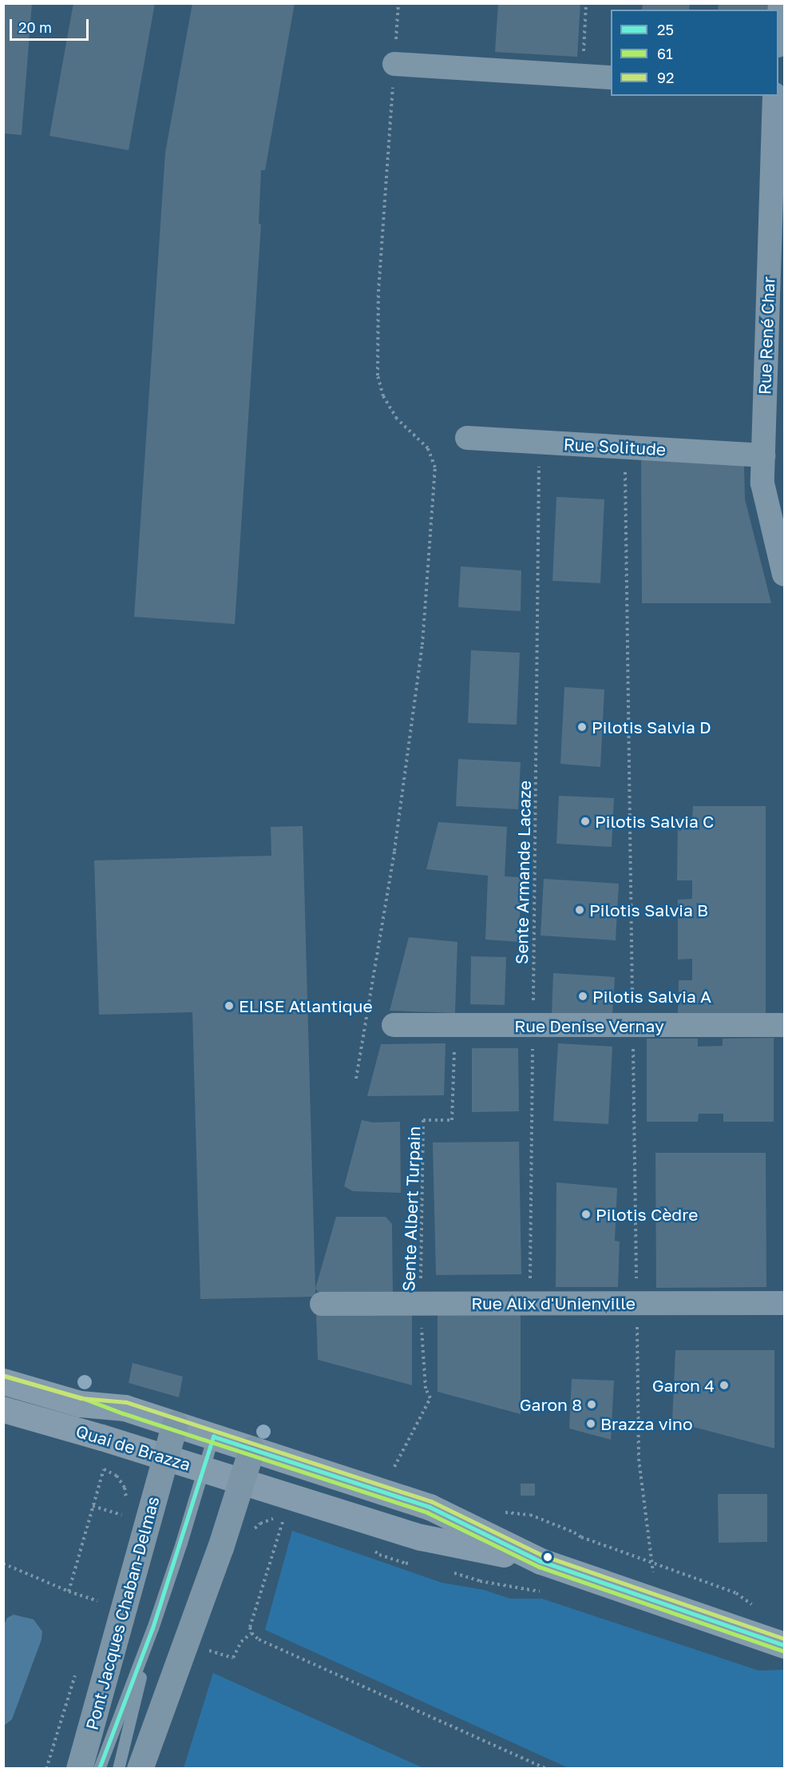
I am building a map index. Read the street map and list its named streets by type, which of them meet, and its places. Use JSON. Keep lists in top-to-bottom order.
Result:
{
  "streets": {
    "main road": ["Quai de Brazza", "Pont Jacques Chaban-Delmas"],
    "street": [
      "Rue René Char",
      "Rue Solitude",
      "Rue Denise Vernay",
      "Rue Alix d'Unienville"
    ],
    "path": ["Sente Armande Lacaze", "Sente Albert Turpain"]
  },
  "crossings": [
    ["Rue René Char", "Rue Solitude"],
    ["Rue Solitude", "Sente Armande Lacaze"],
    ["Sente Armande Lacaze", "Rue Denise Vernay"],
    ["Sente Armande Lacaze", "Rue Alix d'Unienville"],
    ["Rue Denise Vernay", "Sente Albert Turpain"],
    ["Sente Albert Turpain", "Rue Alix d'Unienville"],
    ["Quai de Brazza", "Pont Jacques Chaban-Delmas"]
  ],
  "places": [
    "Pilotis Salvia D",
    "Pilotis Salvia C",
    "Pilotis Salvia B",
    "Pilotis Salvia A",
    "ELISE Atlantique",
    "Pilotis Cèdre",
    "Garon 4",
    "Garon 8",
    "Brazza vino"
  ],
  "lines": ["transit line 61", "transit line 92", "transit line 25"],
  "legend": ["25", "61", "92"],
  "scale_bar": "20 m"
}
